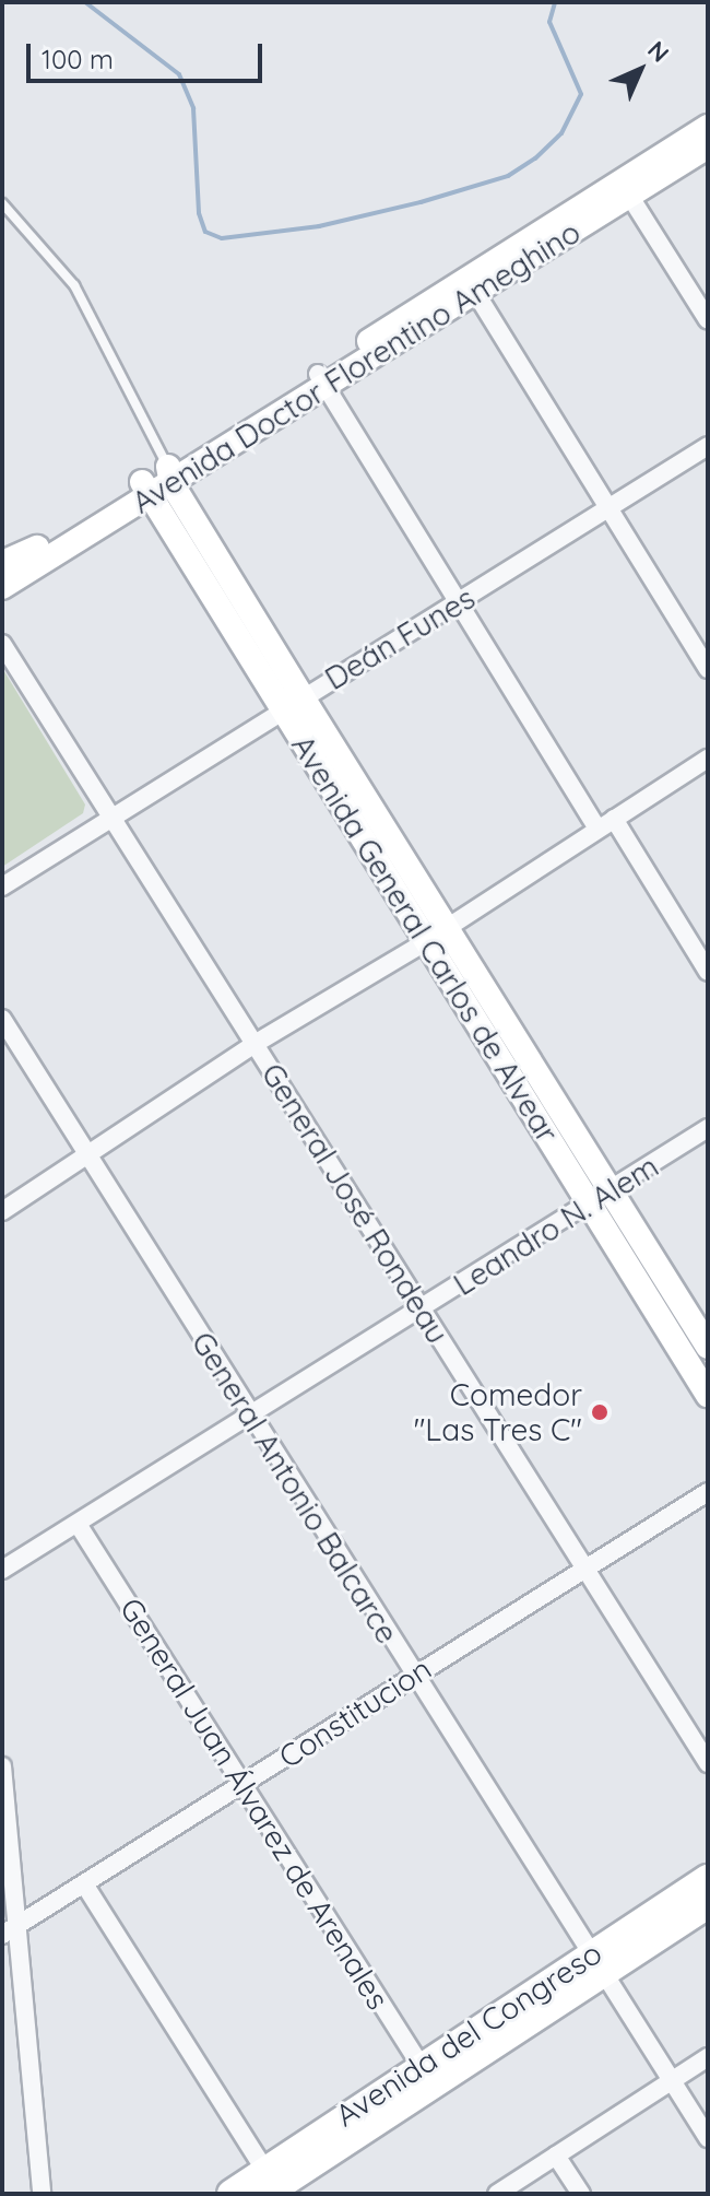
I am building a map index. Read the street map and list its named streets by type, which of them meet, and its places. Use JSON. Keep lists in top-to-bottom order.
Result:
{
  "streets": {
    "main road": ["Avenida del Congreso"],
    "street": [
      "Avenida Doctor Florentino Ameghino",
      "Deán Funes",
      "Avenida General Carlos de Alvear",
      "General José Rondeau",
      "Leandro N. Alem",
      "General Antonio Balcarce",
      "Constitucion",
      "General Juan Álvarez de Arenales"
    ]
  },
  "crossings": [
    ["Avenida Doctor Florentino Ameghino", "Avenida General Carlos de Alvear"],
    ["Deán Funes", "Avenida General Carlos de Alvear"],
    ["Deán Funes", "General José Rondeau"],
    ["Avenida General Carlos de Alvear", "Leandro N. Alem"],
    ["General José Rondeau", "Leandro N. Alem"],
    ["General José Rondeau", "Constitucion"],
    ["Leandro N. Alem", "General Antonio Balcarce"],
    ["Leandro N. Alem", "General Juan Álvarez de Arenales"],
    ["General Antonio Balcarce", "Constitucion"],
    ["General Antonio Balcarce", "Avenida del Congreso"],
    ["Constitucion", "General Juan Álvarez de Arenales"],
    ["General Juan Álvarez de Arenales", "Avenida del Congreso"]
  ],
  "places": ["Comedor \"Las Tres C\""],
  "scale_bar": "100 m",
  "north": "top right"
}
